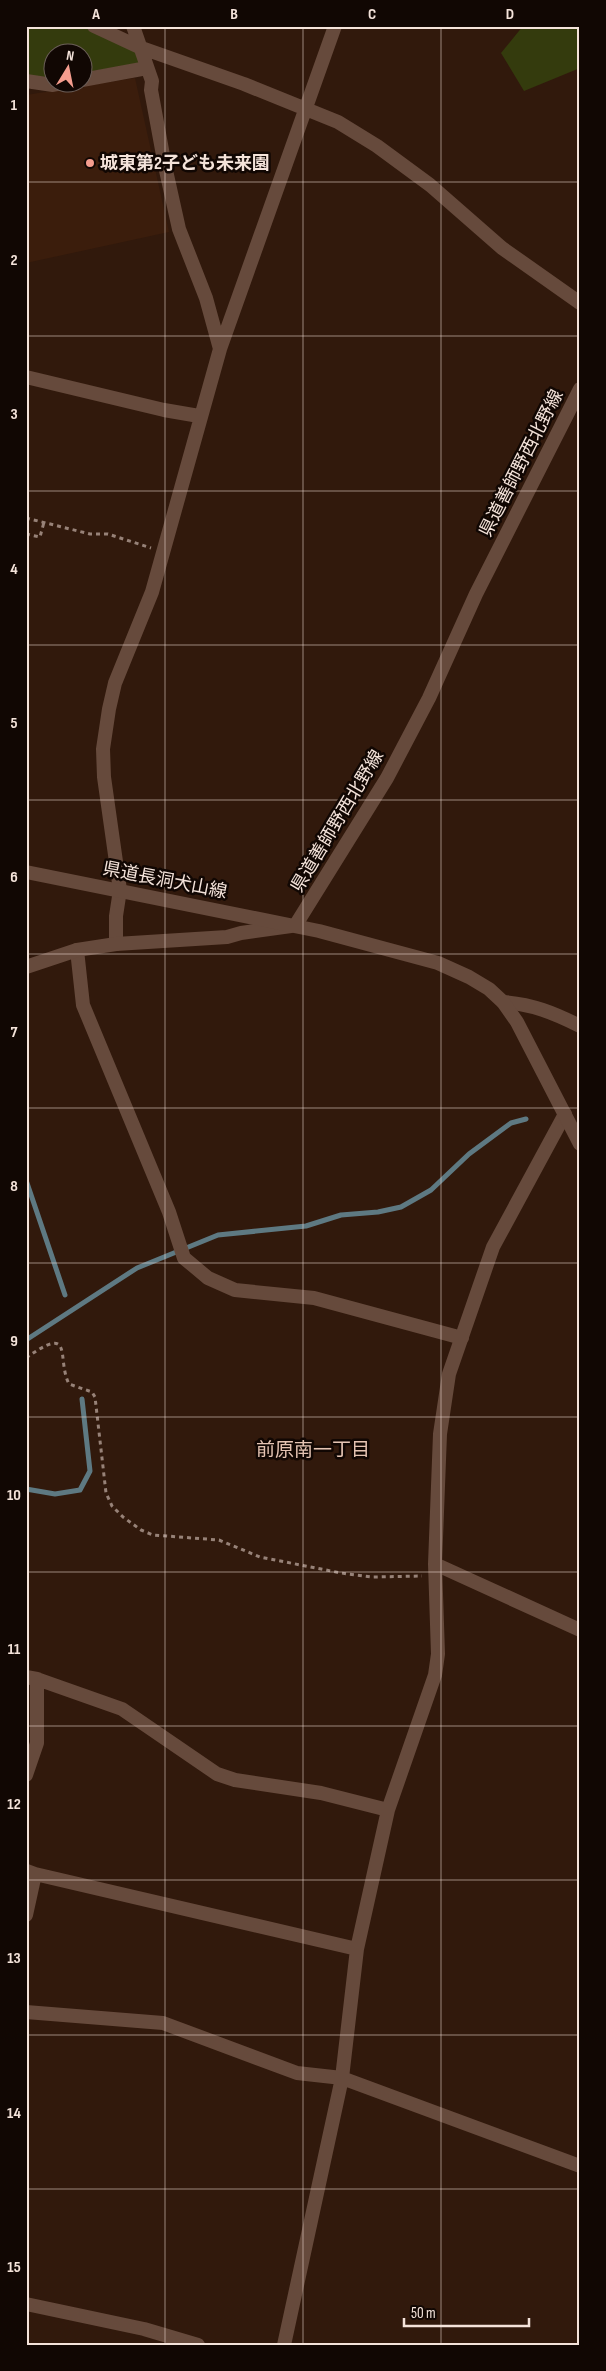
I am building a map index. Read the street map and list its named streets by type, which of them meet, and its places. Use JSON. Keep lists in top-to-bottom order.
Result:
{
  "streets": {
    "street": ["県道善師野西北野線", "県道長洞犬山線"]
  },
  "crossings": [
    ["県道善師野西北野線", "県道長洞犬山線"]
  ],
  "districts": ["前原南一丁目"],
  "places": ["城東第2子ども未来園"],
  "scale_bar": "50 m",
  "north": "top",
  "grid": {
    "columns": [
      "A",
      "B",
      "C",
      "D"
    ],
    "rows": [
      "1",
      "2",
      "3",
      "4",
      "5",
      "6",
      "7",
      "8",
      "9",
      "10",
      "11",
      "12",
      "13",
      "14",
      "15"
    ]
  }
}
